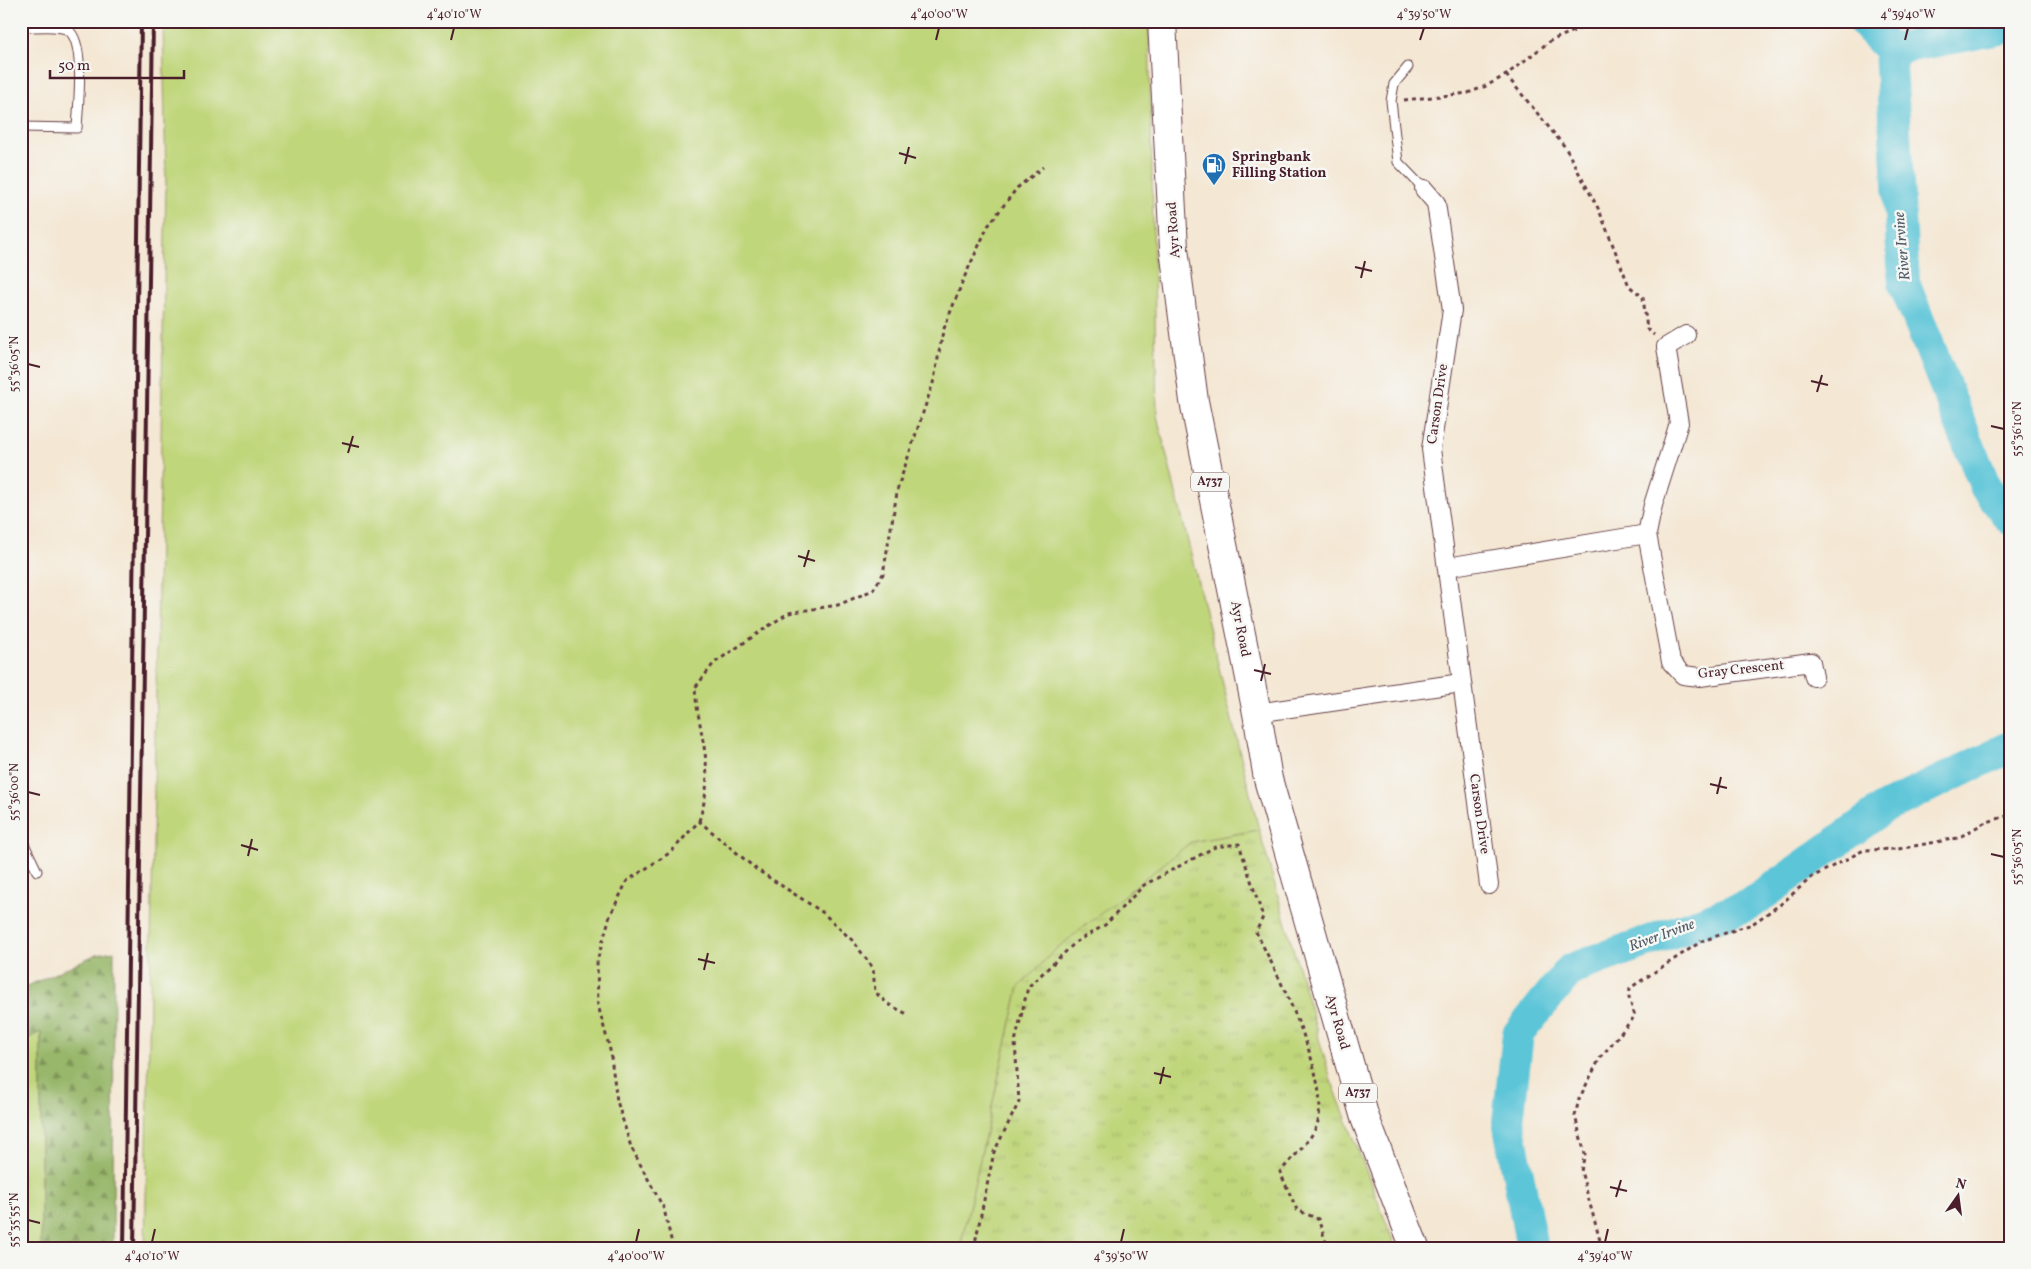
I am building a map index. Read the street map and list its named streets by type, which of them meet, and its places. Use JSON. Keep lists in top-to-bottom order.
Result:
{
  "streets": {
    "main road": ["Ayr Road", "A737"],
    "street": ["Carson Drive", "Gray Crescent"]
  },
  "water": ["River Irvine"],
  "places": {
    "fuel station": ["Springbank Filling Station"]
  },
  "scale_bar": "50 m",
  "north": "top",
  "coordinates": [
    "4°40'10\"W",
    "4°40'00\"W",
    "4°39'50\"W",
    "4°39'40\"W",
    "55°36'05\"N",
    "55°36'10\"N",
    "55°36'00\"N",
    "55°35'55\"N"
  ]
}
